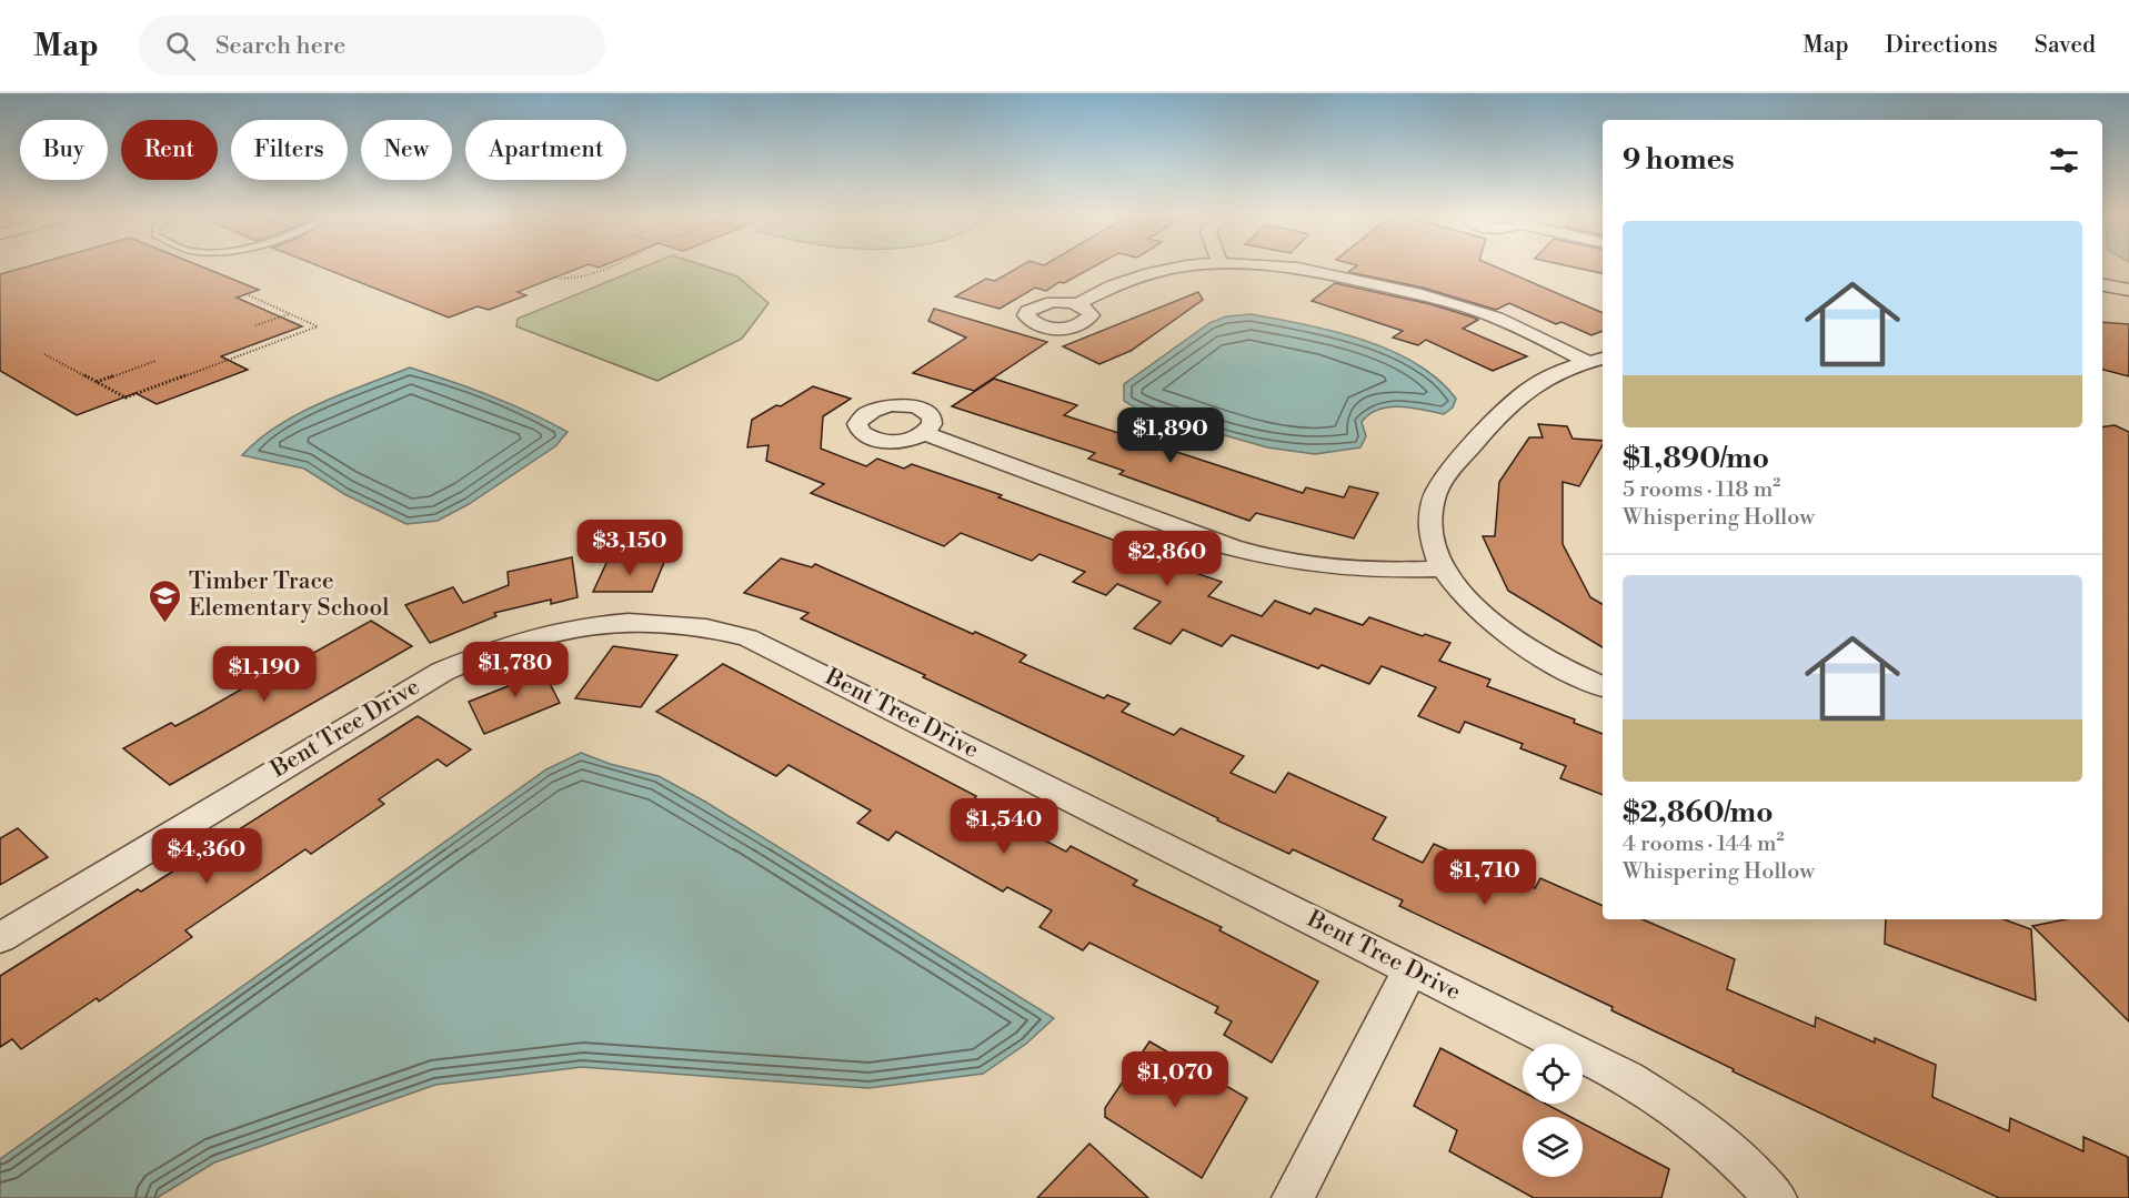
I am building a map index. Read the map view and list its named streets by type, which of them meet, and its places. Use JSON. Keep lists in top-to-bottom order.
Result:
{
  "streets": {
    "street": ["Bent Tree Drive"]
  },
  "places": {
    "school or university": ["Timber Trace Elementary School"]
  },
  "page": {
    "header": "Map",
    "search": "Search here",
    "nav": ["Map", "Directions", "Saved"],
    "chip": [
      "Buy",
      "Rent",
      "Filters",
      "New",
      "Apartment"
    ],
    "heading": "9 homes",
    "list": [
      {
        "name": "$1,890/mo",
        "note": "5 rooms · 118 m² · Whispering Hollow"
      },
      {
        "name": "$2,860/mo",
        "note": "4 rooms · 144 m² · Whispering Hollow"
      }
    ],
    "price": [
      "$1,890",
      "$3,150",
      "$2,860",
      "$1,780",
      "$1,190",
      "$1,540",
      "$4,360",
      "$1,710",
      "$1,070"
    ]
  }
}
